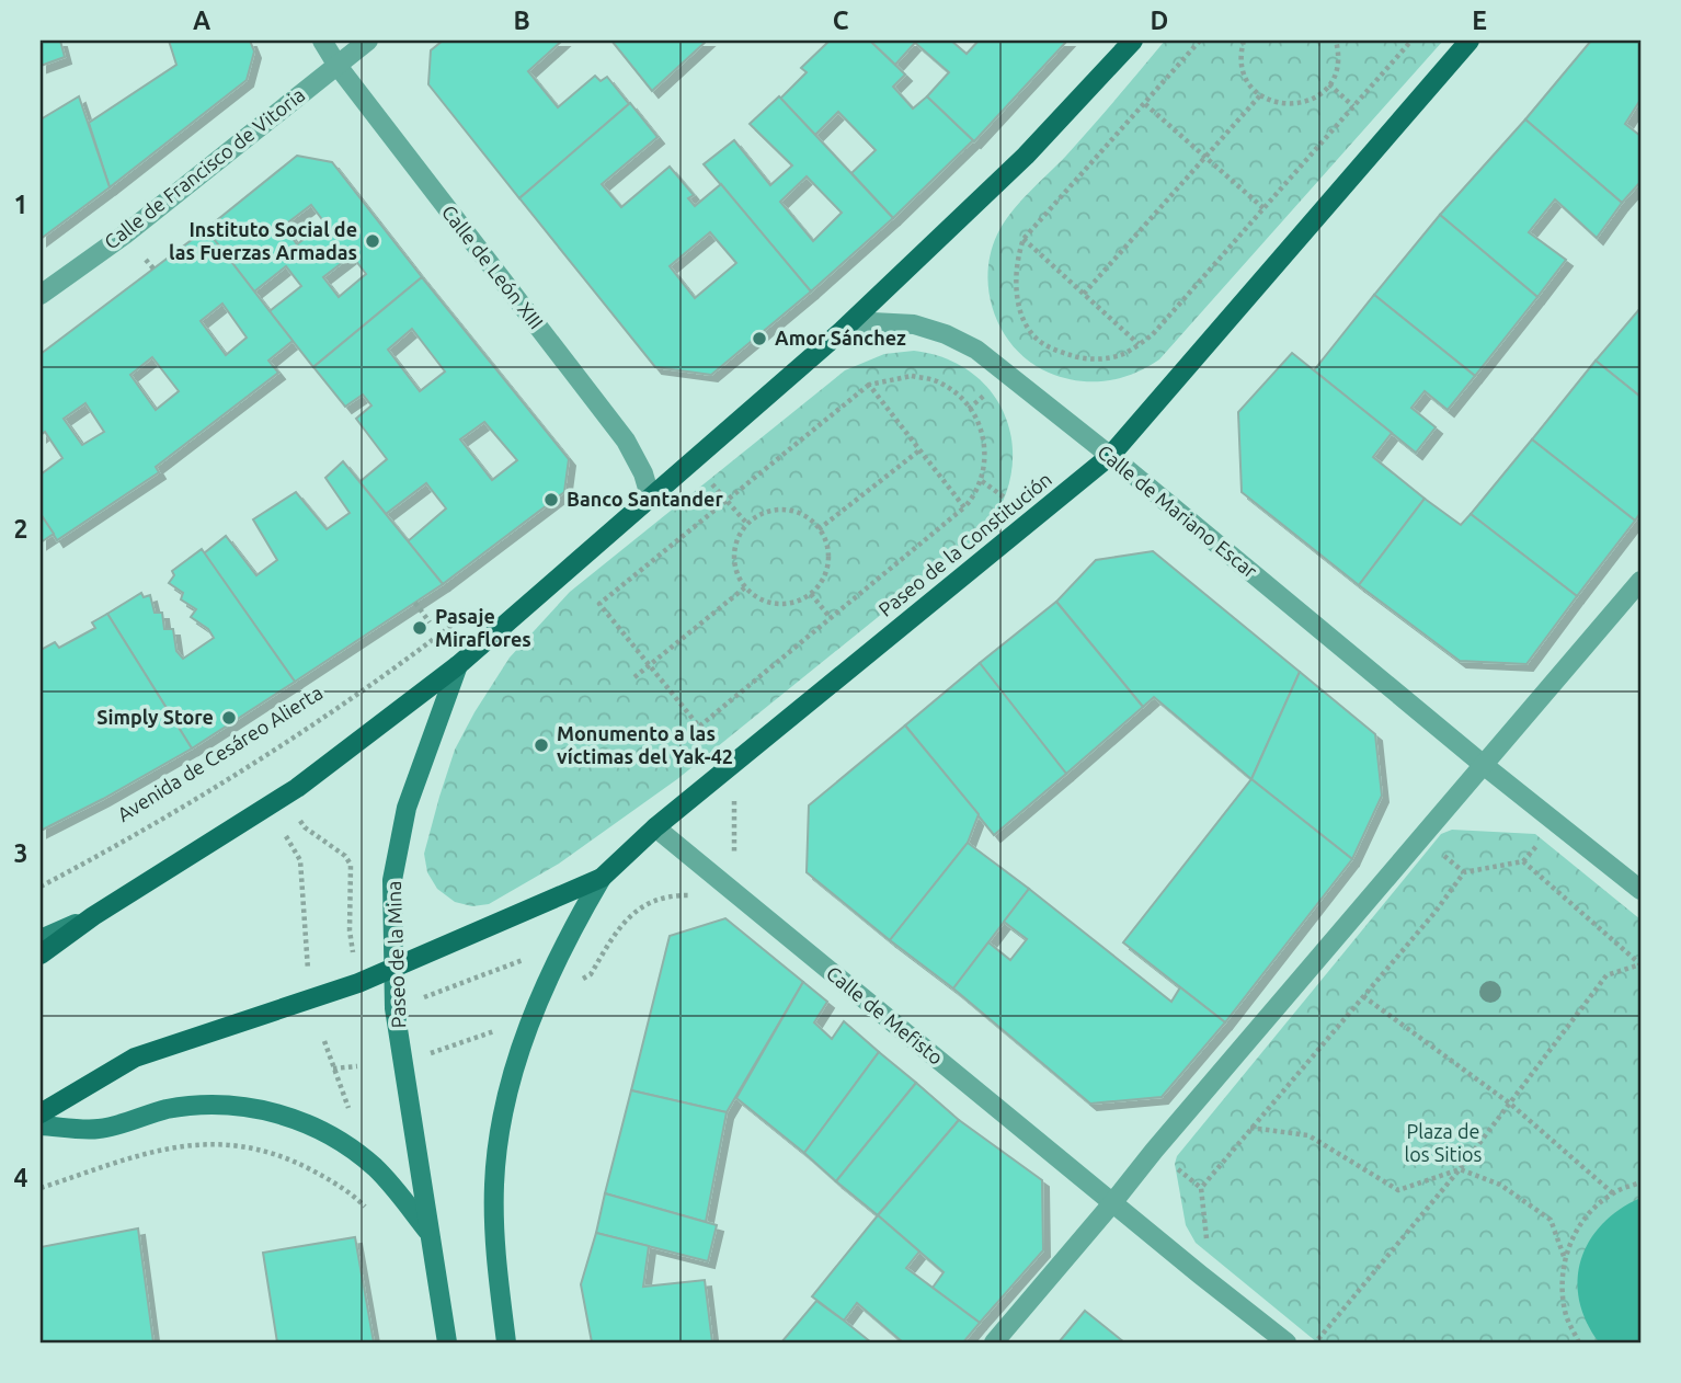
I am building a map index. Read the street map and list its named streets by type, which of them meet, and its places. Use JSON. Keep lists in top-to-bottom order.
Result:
{
  "streets": {
    "main road": ["Paseo de la Constitución", "Paseo de la Mina"],
    "street": [
      "Calle de Francisco de Vitoria",
      "Calle de León XIII",
      "Calle de Mariano Escar",
      "Calle de Mefisto"
    ],
    "path": ["Avenida de Cesáreo Alierta"]
  },
  "crossings": [
    ["Calle de Francisco de Vitoria", "Calle de León XIII"],
    ["Calle de Mariano Escar", "Paseo de la Constitución"],
    ["Paseo de la Constitución", "Paseo de la Mina"],
    ["Paseo de la Constitución", "Calle de Mefisto"]
  ],
  "parks": ["Plaza de los Sitios"],
  "places": [
    "Instituto Social de las Fuerzas Armadas",
    "Amor Sánchez",
    "Banco Santander",
    "Pasaje Miraflores",
    "Simply Store",
    "Monumento a las víctimas del Yak-42"
  ],
  "grid": {
    "columns": [
      "A",
      "B",
      "C",
      "D",
      "E"
    ],
    "rows": [
      "1",
      "2",
      "3",
      "4"
    ]
  }
}
